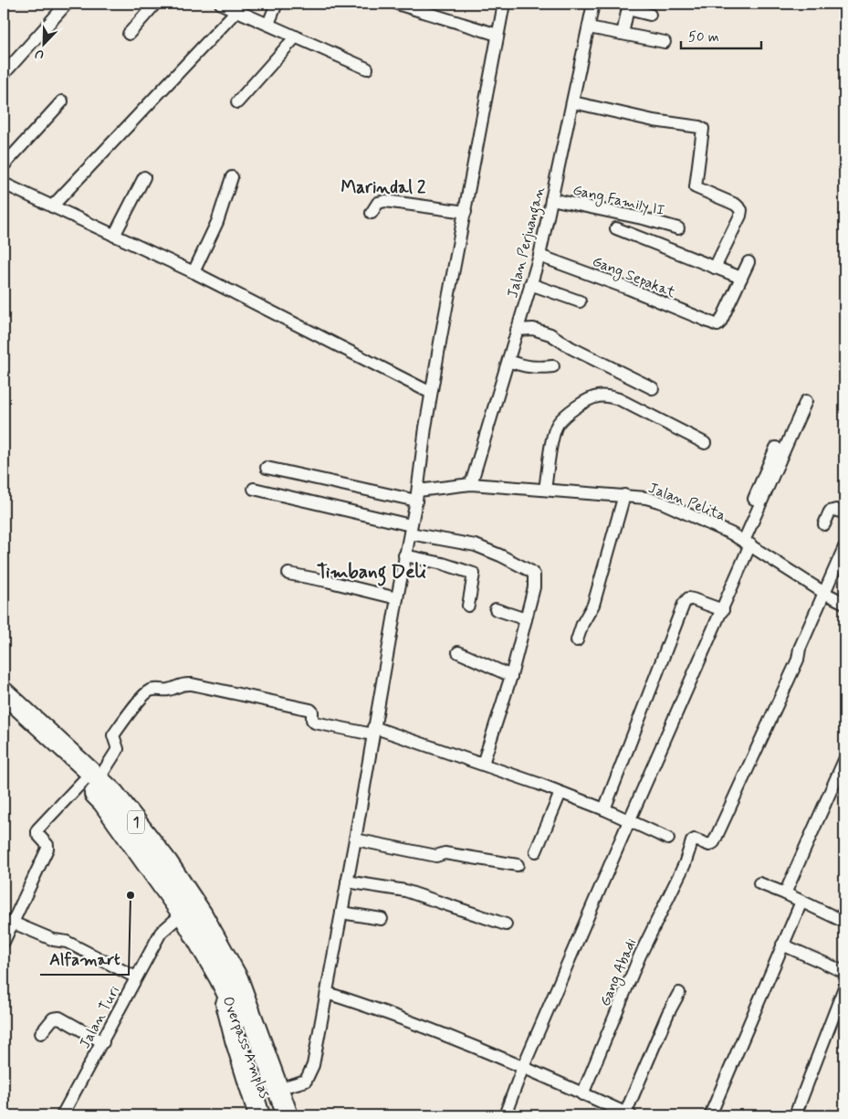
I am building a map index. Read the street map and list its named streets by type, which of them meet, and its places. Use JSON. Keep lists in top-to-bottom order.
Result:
{
  "streets": {
    "highway": ["1", "Overpass Amplas"],
    "street": [
      "Gang Family II",
      "Jalan Perjuangan",
      "Gang Sepakat",
      "Jalan Pelita",
      "Gang Abadi",
      "Jalan Turi"
    ]
  },
  "crossings": [
    ["Gang Family II", "Jalan Perjuangan"],
    ["Jalan Perjuangan", "Gang Sepakat"],
    ["Jalan Perjuangan", "Jalan Pelita"],
    ["Jalan Pelita", "Gang Abadi"],
    ["1", "Jalan Turi"],
    ["1", "Overpass Amplas"]
  ],
  "districts": ["Marindal 2", "Timbang Deli"],
  "places": ["Alfamart"],
  "scale_bar": "50 m",
  "north": "bottom left"
}
